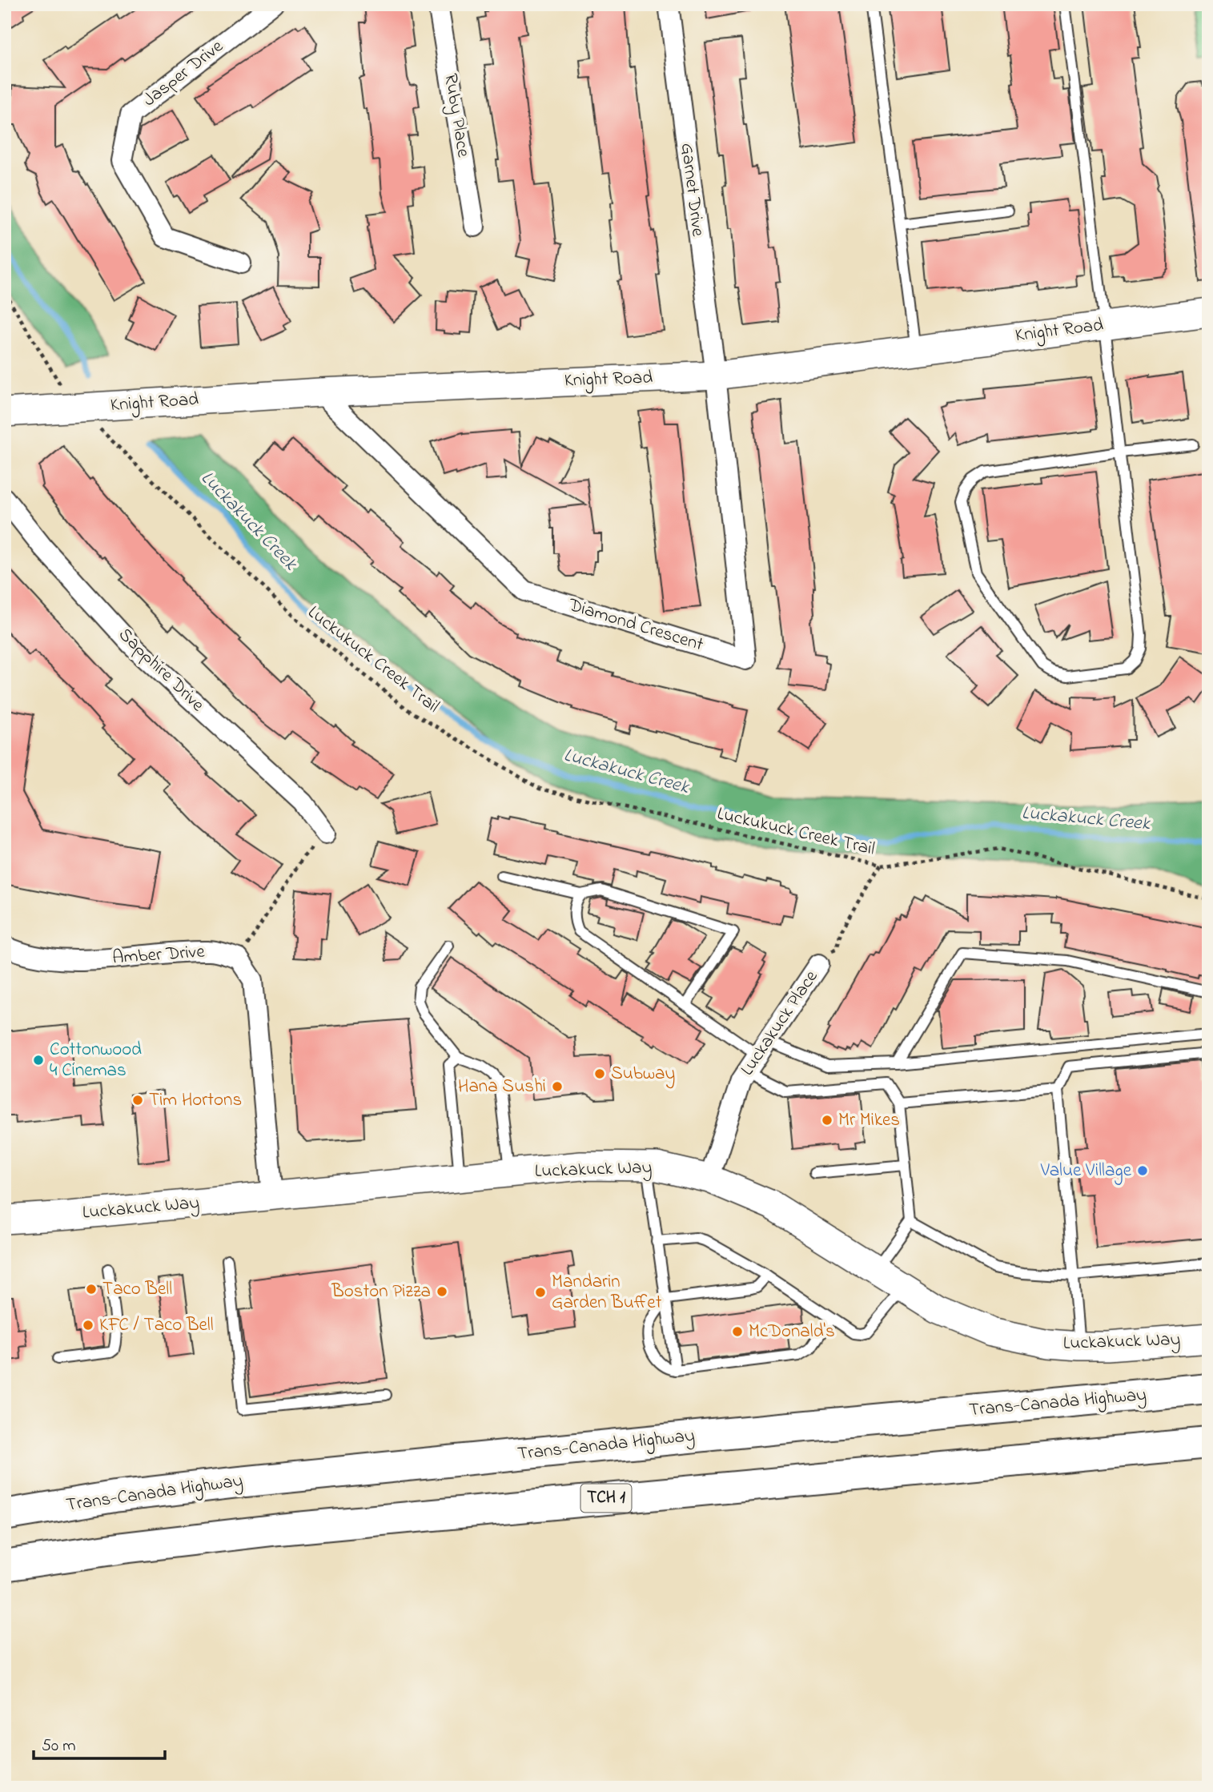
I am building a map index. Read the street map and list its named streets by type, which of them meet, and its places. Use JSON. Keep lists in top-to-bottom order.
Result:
{
  "streets": {
    "highway": ["Trans-Canada Highway", "TCH 1"],
    "street": [
      "Jasper Drive",
      "Ruby Place",
      "Garnet Drive",
      "Knight Road",
      "Diamond Crescent",
      "Sapphire Drive",
      "Amber Drive",
      "Luckakuck Place",
      "Luckakuck Way"
    ],
    "path": ["Luckukuck Creek Trail"]
  },
  "crossings": [
    ["Garnet Drive", "Knight Road"],
    ["Garnet Drive", "Diamond Crescent"],
    ["Knight Road", "Diamond Crescent"],
    ["Knight Road", "Luckukuck Creek Trail"],
    ["Luckukuck Creek Trail", "Luckakuck Place"],
    ["Luckakuck Place", "Luckakuck Way"]
  ],
  "water": ["Luckakuck Creek"],
  "places": [
    "Cottonwood 4 Cinemas",
    "Subway",
    "Hana Sushi",
    "Tim Hortons",
    "Mr Mikes",
    "Value Village",
    "Taco Bell",
    "Boston Pizza",
    "Mandarin Garden Buffet",
    "KFC / Taco Bell",
    "McDonald's"
  ],
  "scale_bar": "50 m"
}
